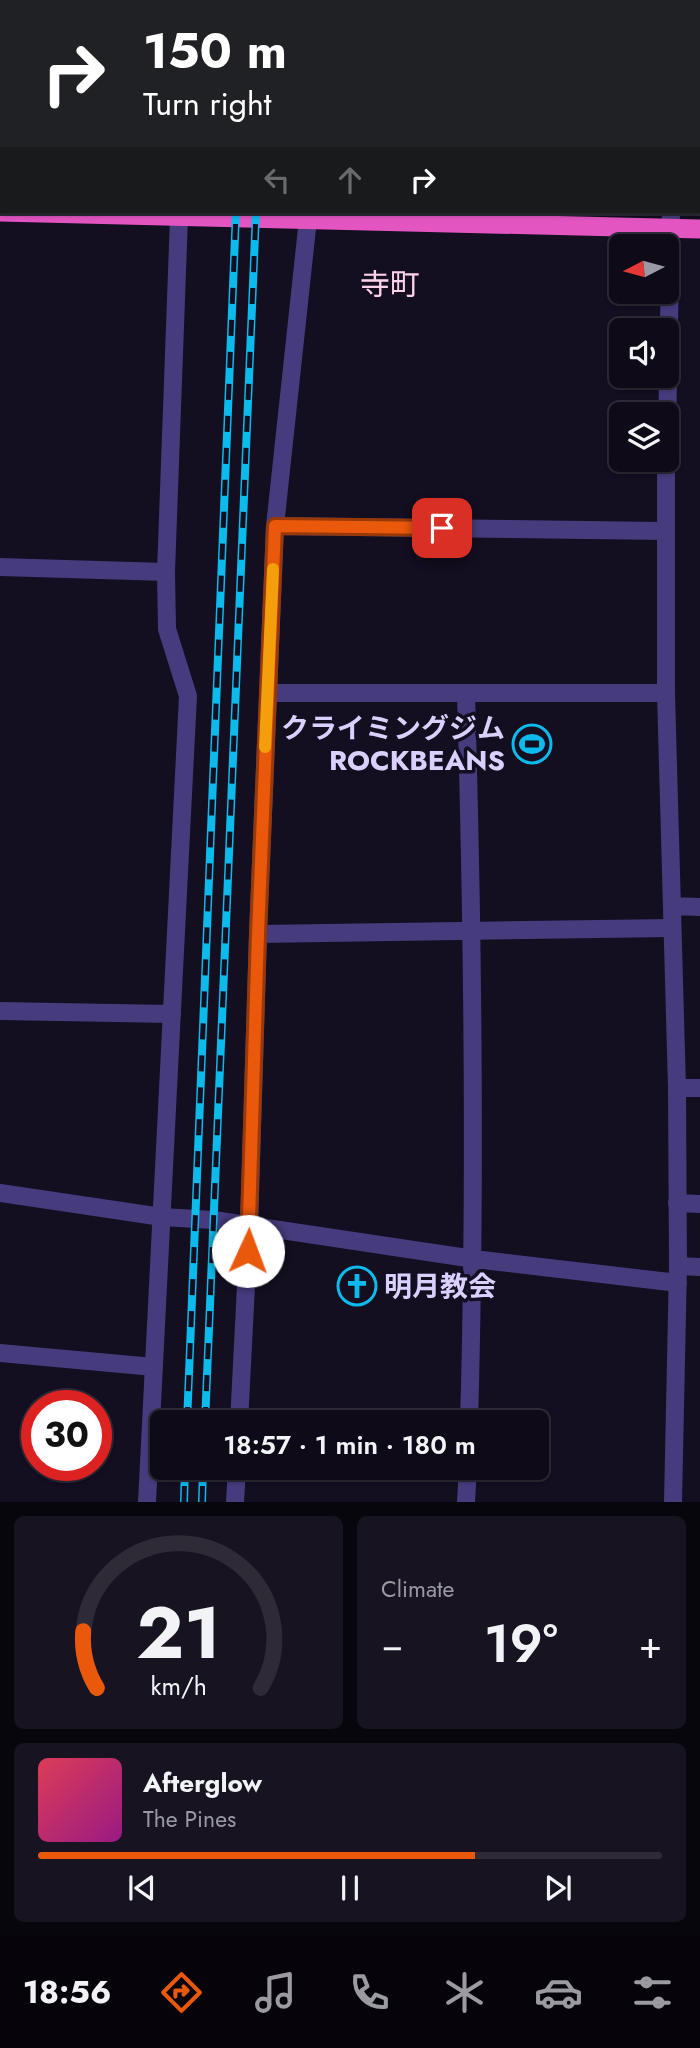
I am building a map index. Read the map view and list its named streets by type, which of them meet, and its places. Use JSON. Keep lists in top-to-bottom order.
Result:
{
  "districts": ["寺町"],
  "places": {
    "sports": ["クライミングジム ROCKBEANS"],
    "church": ["明月教会"]
  },
  "north": "left",
  "page": {
    "turn": ["150 m", "Turn right"],
    "limit": "30",
    "trip": "18:57 · 1 min · 180 m",
    "tile": "Climate",
    "heat": ["−", "19°", "+"],
    "song": ["Afterglow", "The Pines"],
    "tabs": "18:56",
    "gauge": ["21", "km/h"]
  }
}
